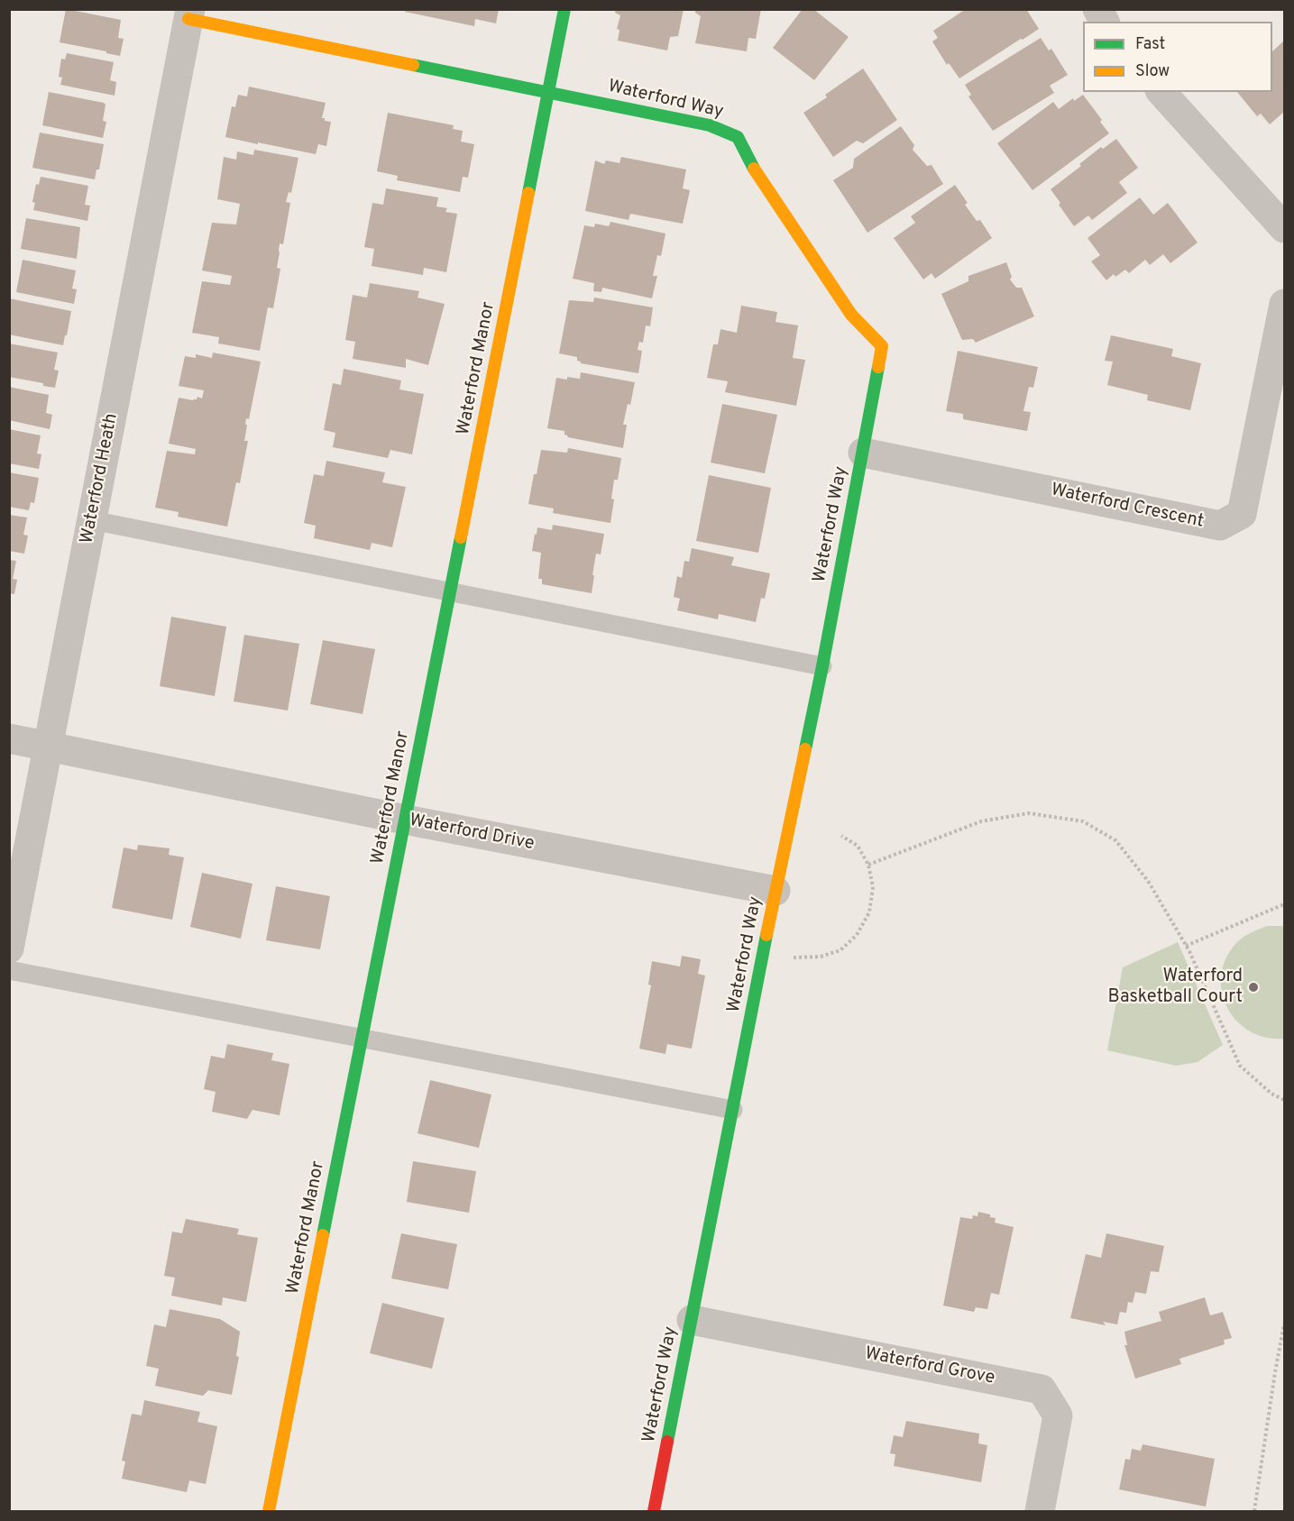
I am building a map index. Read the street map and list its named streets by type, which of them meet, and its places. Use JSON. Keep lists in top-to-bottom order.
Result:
{
  "streets": {
    "street": [
      "Waterford Way",
      "Waterford Manor",
      "Waterford Heath",
      "Waterford Crescent",
      "Waterford Drive",
      "Waterford Grove"
    ]
  },
  "crossings": [
    ["Waterford Way", "Waterford Manor"],
    ["Waterford Way", "Waterford Heath"],
    ["Waterford Way", "Waterford Crescent"],
    ["Waterford Way", "Waterford Drive"],
    ["Waterford Way", "Waterford Grove"],
    ["Waterford Manor", "Waterford Drive"],
    ["Waterford Heath", "Waterford Drive"]
  ],
  "places": ["Waterford Basketball Court"],
  "legend": ["Fast", "Slow"]
}
